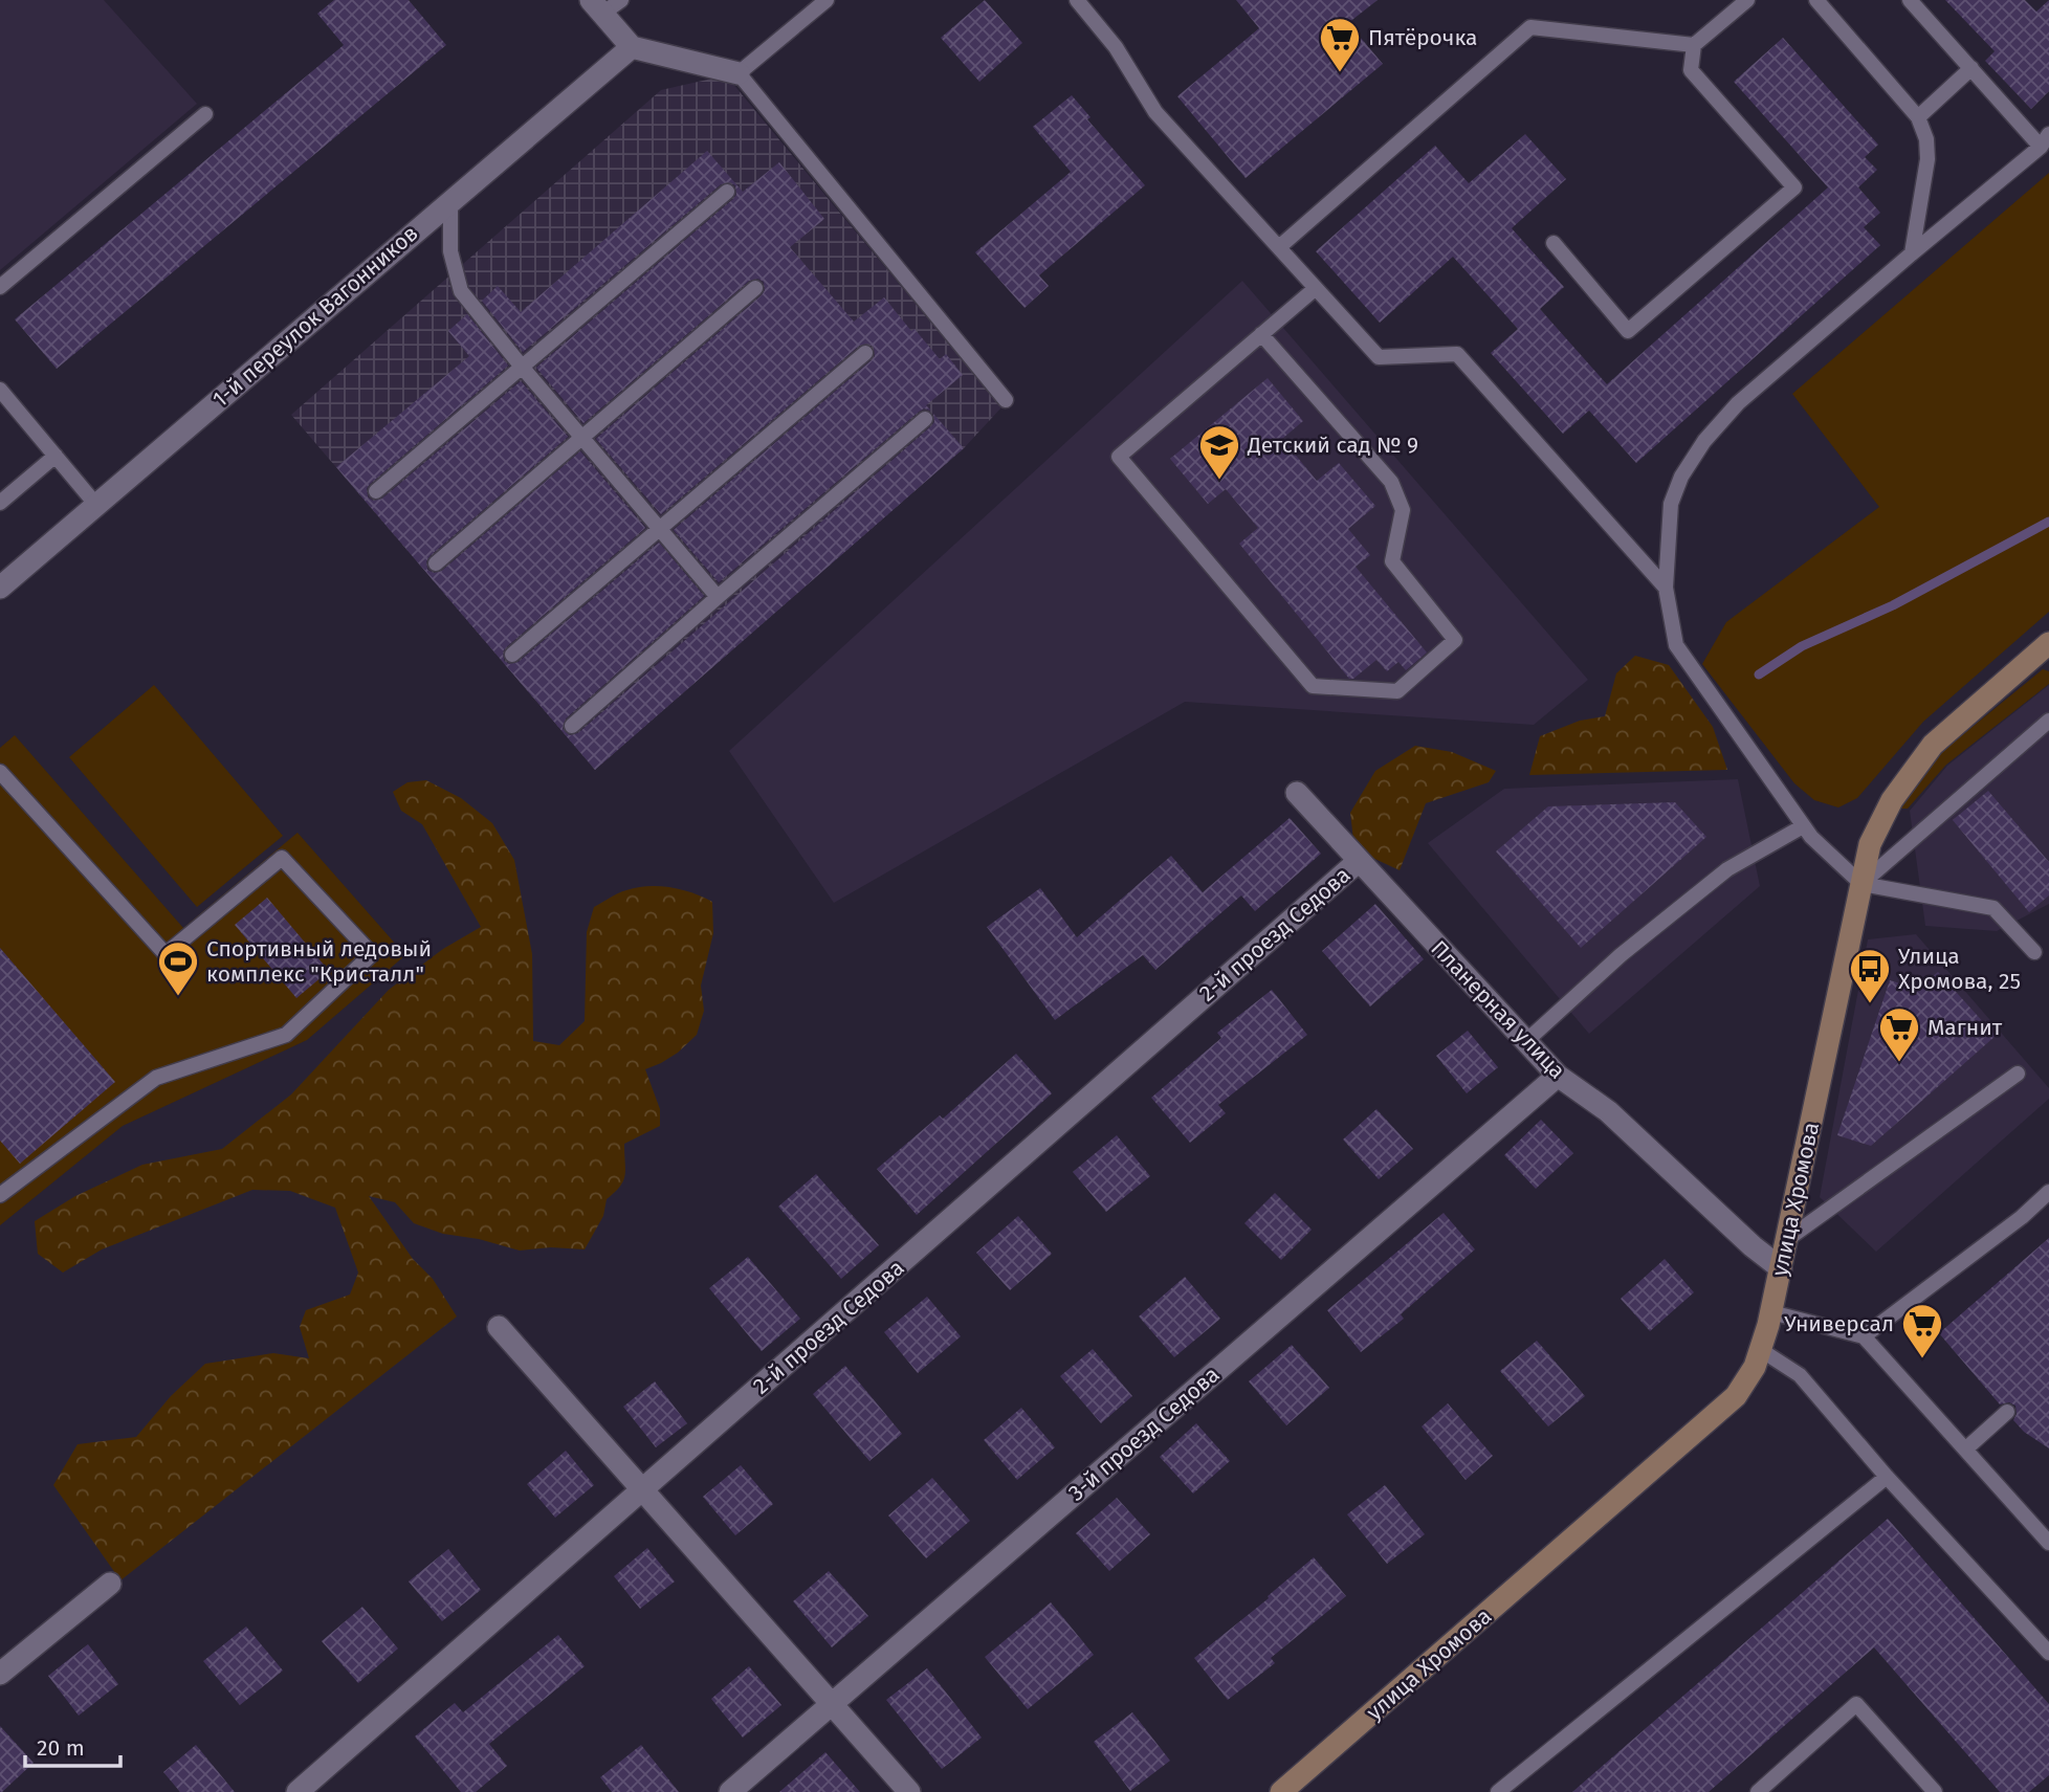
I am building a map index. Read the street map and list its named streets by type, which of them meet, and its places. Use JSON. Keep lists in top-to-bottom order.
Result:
{
  "streets": {
    "main road": ["улица Хромова"],
    "street": [
      "1-й переулок Вагонников",
      "2-й проезд Седова",
      "Планерная улица",
      "3-й проезд Седова"
    ]
  },
  "crossings": [
    ["2-й проезд Седова", "Планерная улица"],
    ["Планерная улица", "улица Хромова"],
    ["Планерная улица", "3-й проезд Седова"]
  ],
  "places": {
    "supermarket": ["Пятёрочка", "Магнит", "Универсал"],
    "school or university": ["Детский сад № 9"],
    "sports": ["Спортивный ледовый комплекс \"Кристалл\""],
    "bus stop": ["Улица Хромова, 25"]
  },
  "scale_bar": "20 m"
}
